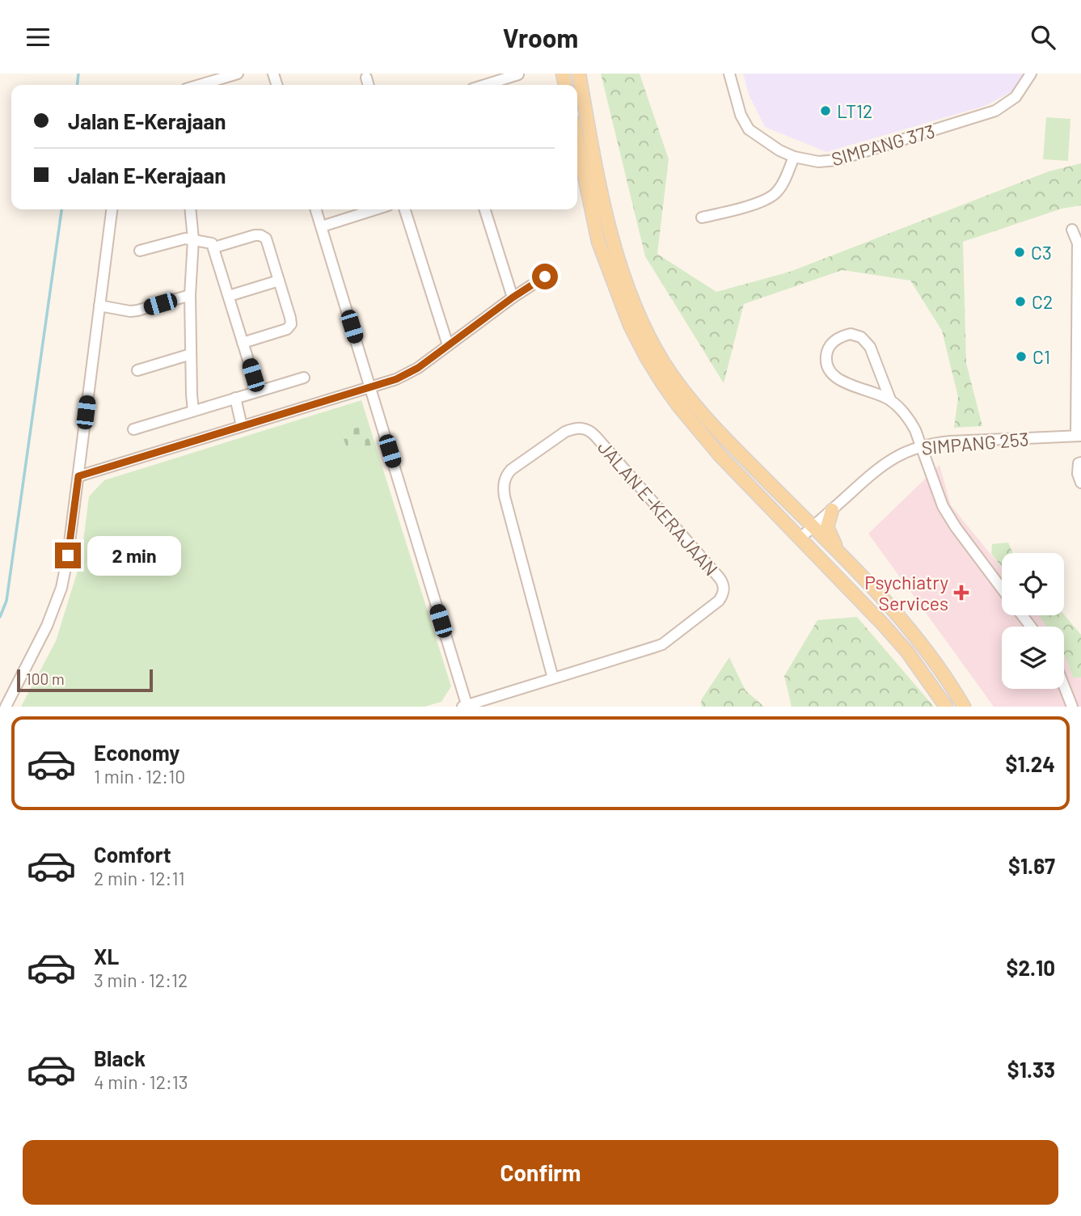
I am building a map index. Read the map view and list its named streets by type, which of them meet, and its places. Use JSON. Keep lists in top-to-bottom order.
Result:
{
  "streets": {
    "street": ["SIMPANG 373", "SIMPANG 253", "JALAN E-KERAJAAN"]
  },
  "places": {
    "other": [
      "LT12",
      "C3",
      "C2",
      "C1"
    ],
    "health": ["Psychiatry Services"]
  },
  "scale_bar": "100 m",
  "page": {
    "header": "Vroom",
    "banner": ["Jalan E-Kerajaan", "Jalan E-Kerajaan"],
    "bubble": "2 min",
    "scale": "100 m",
    "list": [
      {
        "name": "Economy",
        "note": "1 min · 12:10",
        "value": "$1.24"
      },
      {
        "name": "Comfort",
        "note": "2 min · 12:11",
        "value": "$1.67"
      },
      {
        "name": "XL",
        "note": "3 min · 12:12",
        "value": "$2.10"
      },
      {
        "name": "Black",
        "note": "4 min · 12:13",
        "value": "$1.33"
      }
    ],
    "buttons": "Confirm"
  }
}
